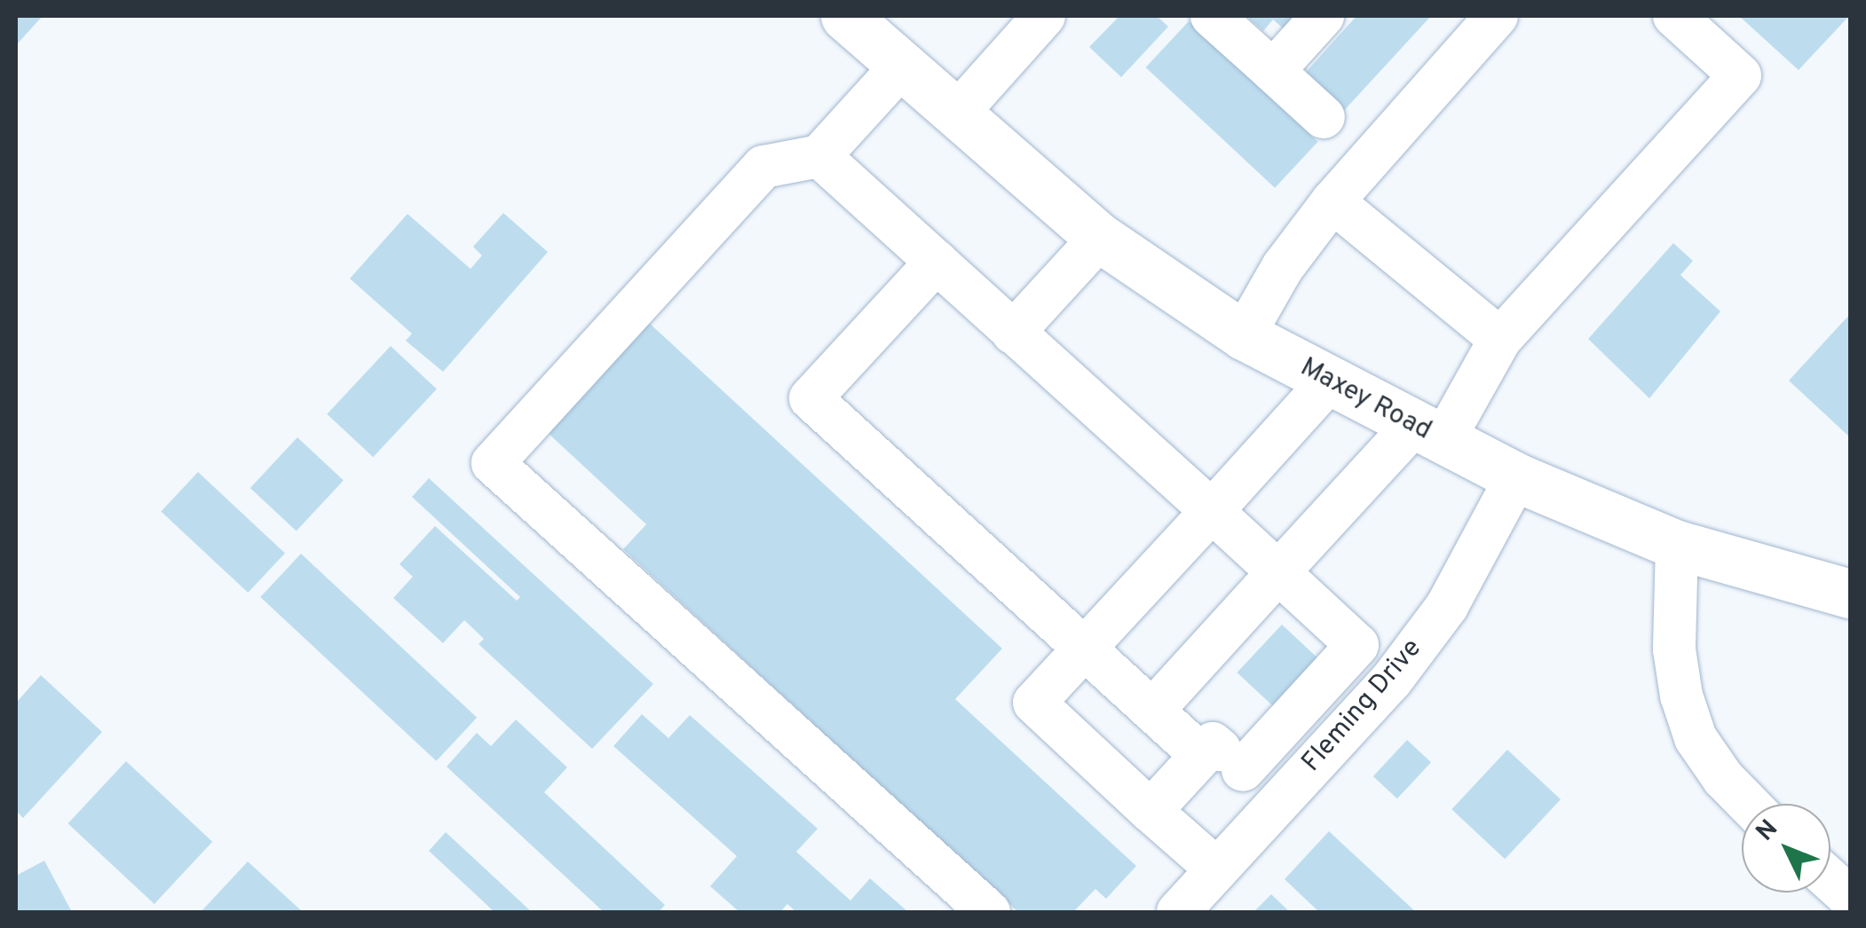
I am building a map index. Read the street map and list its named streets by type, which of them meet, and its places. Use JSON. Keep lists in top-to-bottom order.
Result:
{
  "streets": {
    "main road": ["Maxey Road"],
    "street": ["Fleming Drive"]
  },
  "crossings": [
    ["Maxey Road", "Fleming Drive"]
  ],
  "north": "top left"
}
